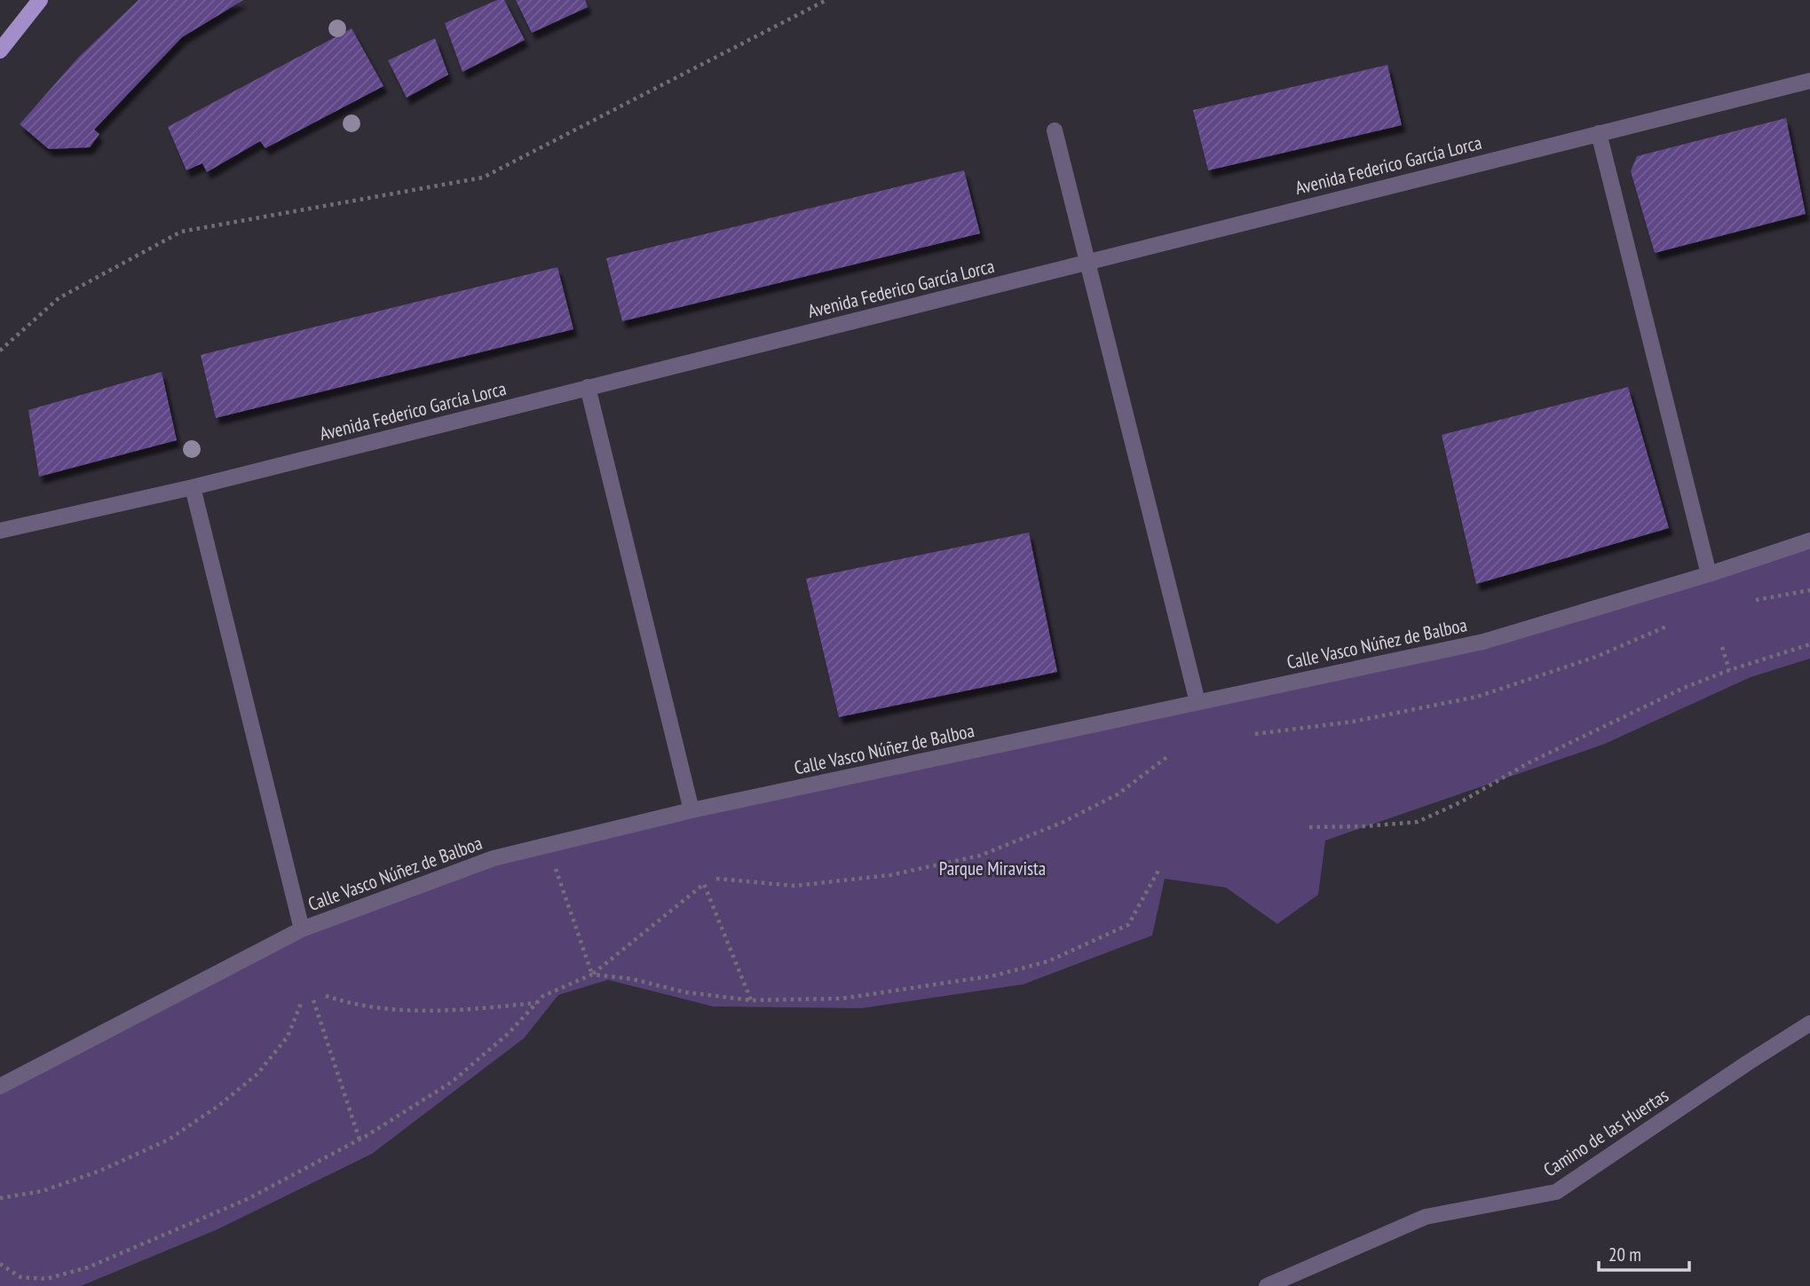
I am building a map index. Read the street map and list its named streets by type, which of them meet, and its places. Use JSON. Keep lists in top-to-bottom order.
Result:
{
  "streets": {
    "street": ["Avenida Federico García Lorca", "Calle Vasco Núñez de Balboa", "Camino de las Huertas"]
  },
  "parks": ["Parque Miravista"],
  "scale_bar": "20 m"
}
